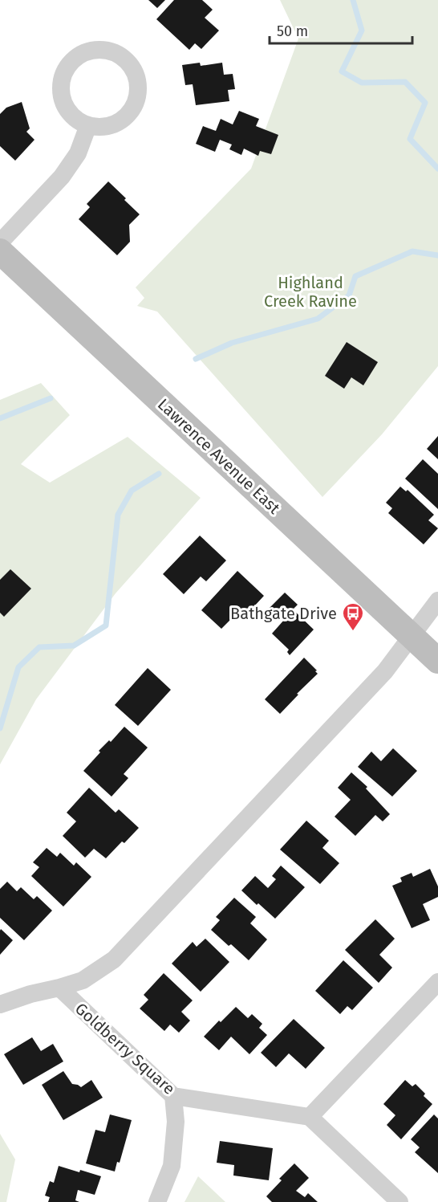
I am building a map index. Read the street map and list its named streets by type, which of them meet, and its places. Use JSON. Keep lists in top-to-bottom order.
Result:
{
  "streets": {
    "main road": ["Lawrence Avenue East"],
    "street": ["Goldberry Square"]
  },
  "parks": ["Highland Creek Ravine"],
  "places": {
    "bus stop": ["Bathgate Drive"]
  },
  "scale_bar": "50 m"
}
